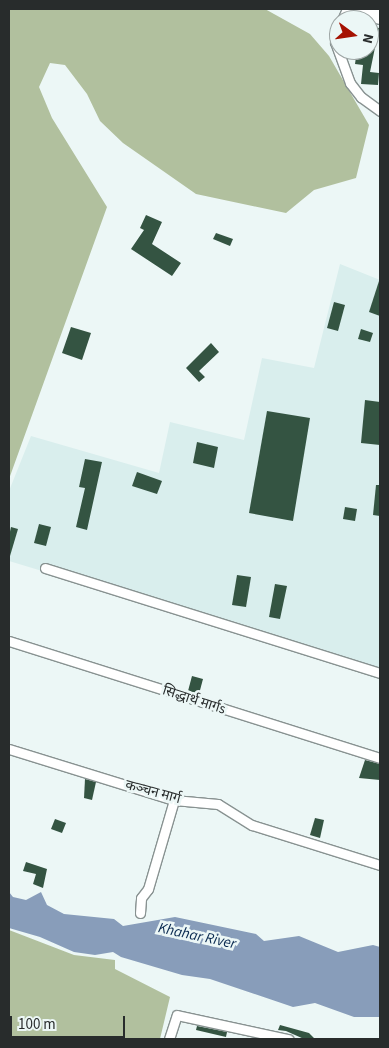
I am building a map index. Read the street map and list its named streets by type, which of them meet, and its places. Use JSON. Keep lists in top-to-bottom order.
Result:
{
  "streets": {
    "street": ["सिद्धार्थ मार्गs", "कञ्चन मार्ग"]
  },
  "water": ["Khahar River"],
  "scale_bar": "100 m",
  "north": "right"
}
